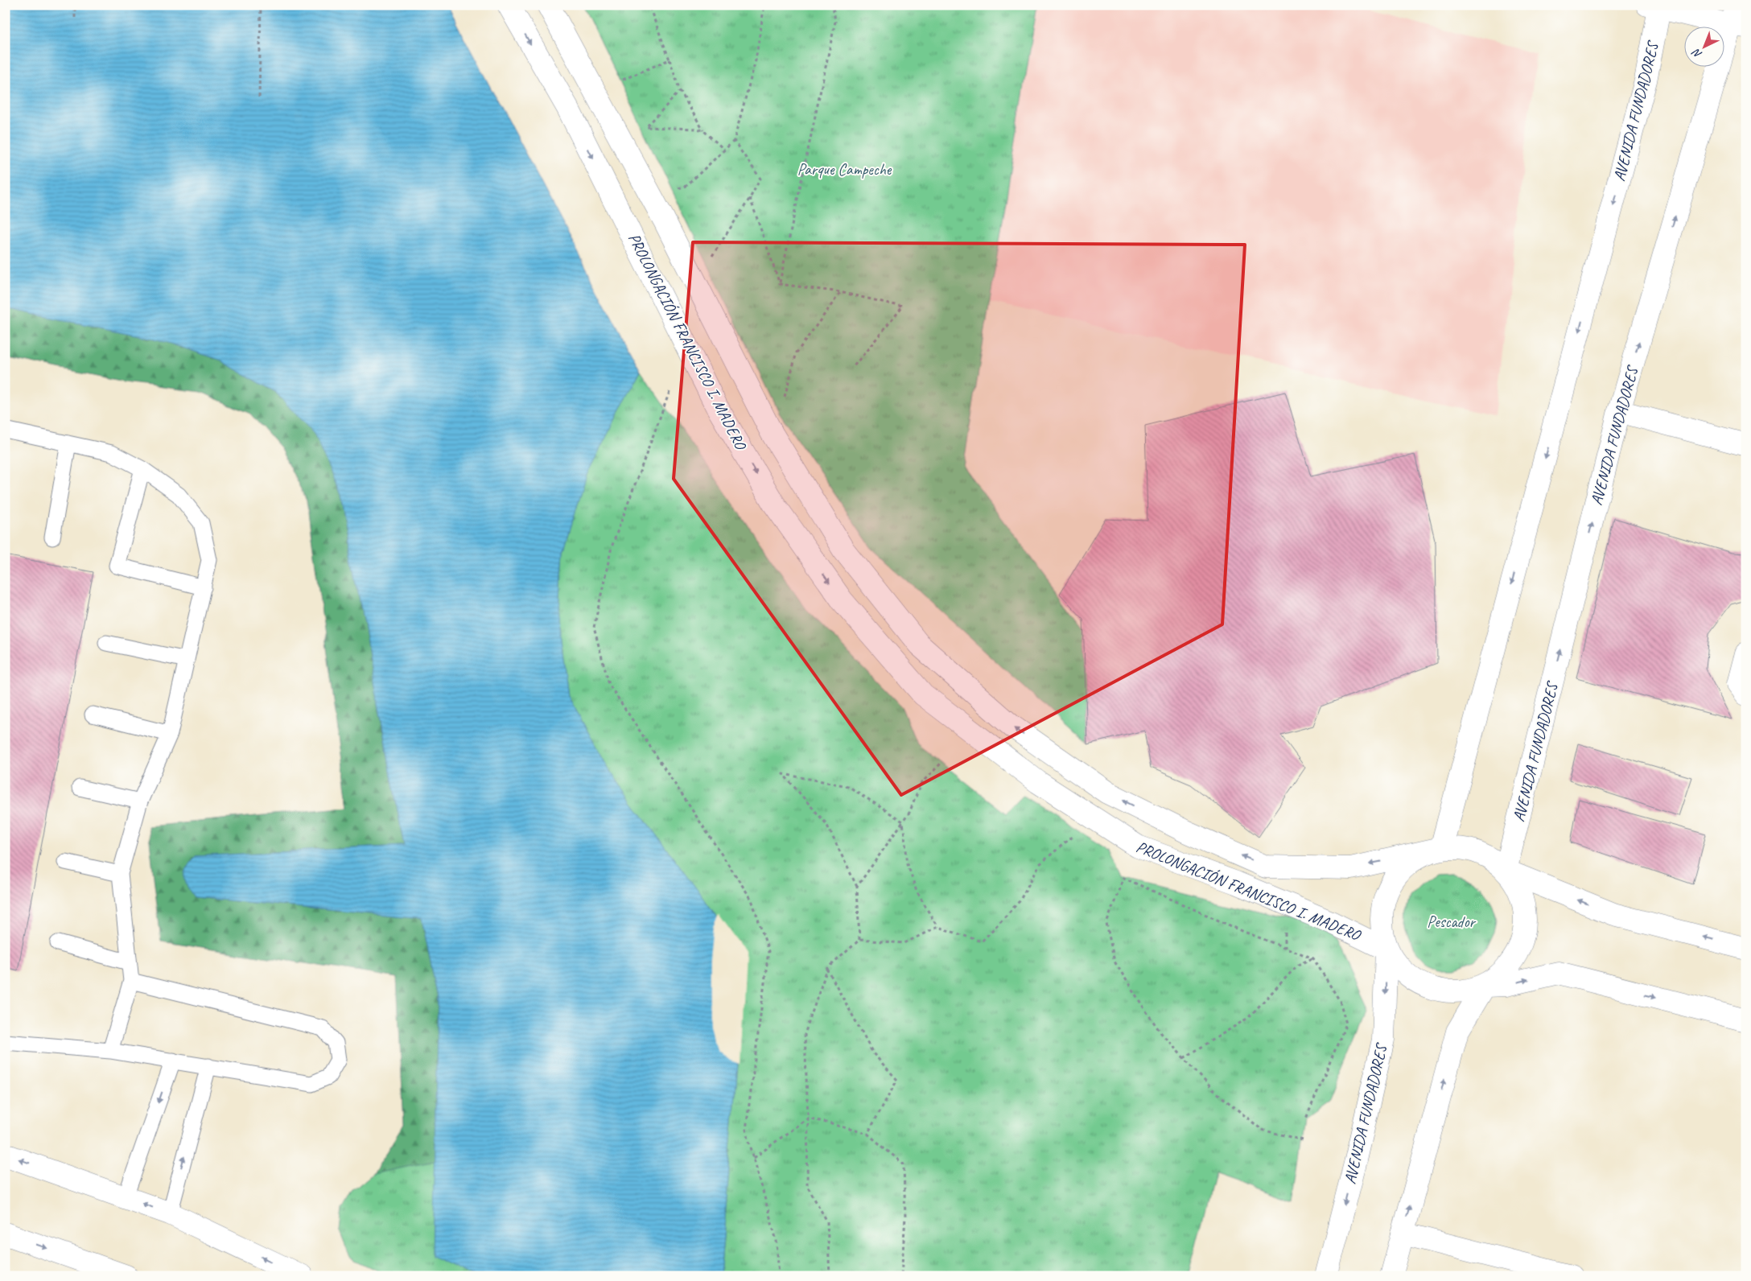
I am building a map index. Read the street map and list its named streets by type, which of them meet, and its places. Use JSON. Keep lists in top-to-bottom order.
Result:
{
  "streets": {
    "main road": ["AVENIDA FUNDADORES", "PROLONGACIÓN FRANCISCO I. MADERO"]
  },
  "crossings": [
    ["AVENIDA FUNDADORES", "PROLONGACIÓN FRANCISCO I. MADERO"]
  ],
  "parks": ["Parque Campeche", "Pescador"],
  "north": "bottom left"
}
